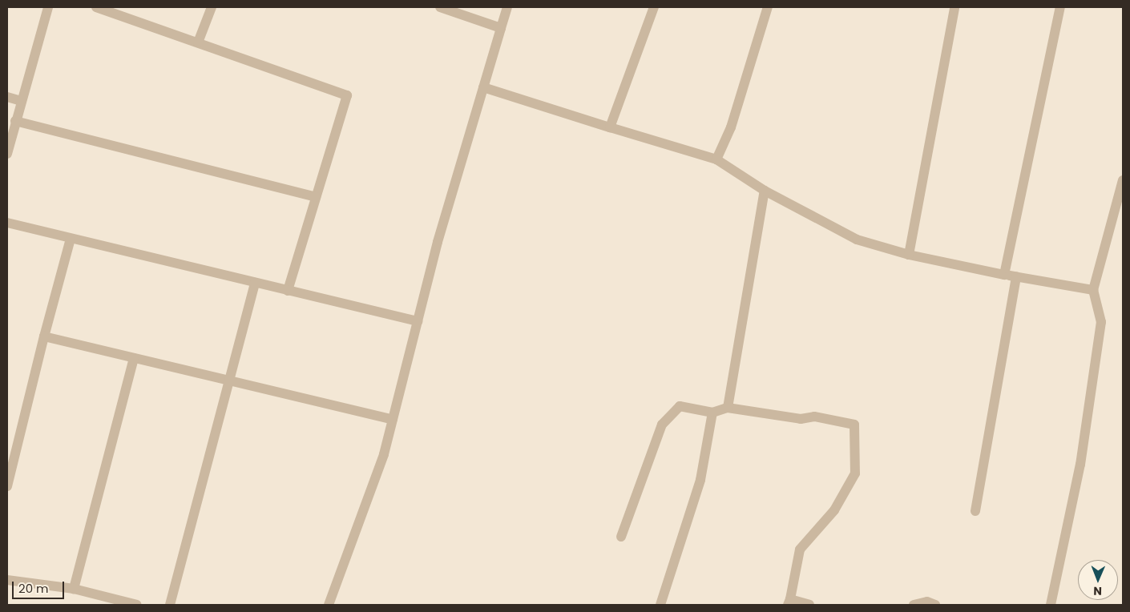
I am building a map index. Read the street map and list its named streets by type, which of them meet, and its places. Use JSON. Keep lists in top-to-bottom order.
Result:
{
  "scale_bar": "20 m",
  "north": "bottom"
}
